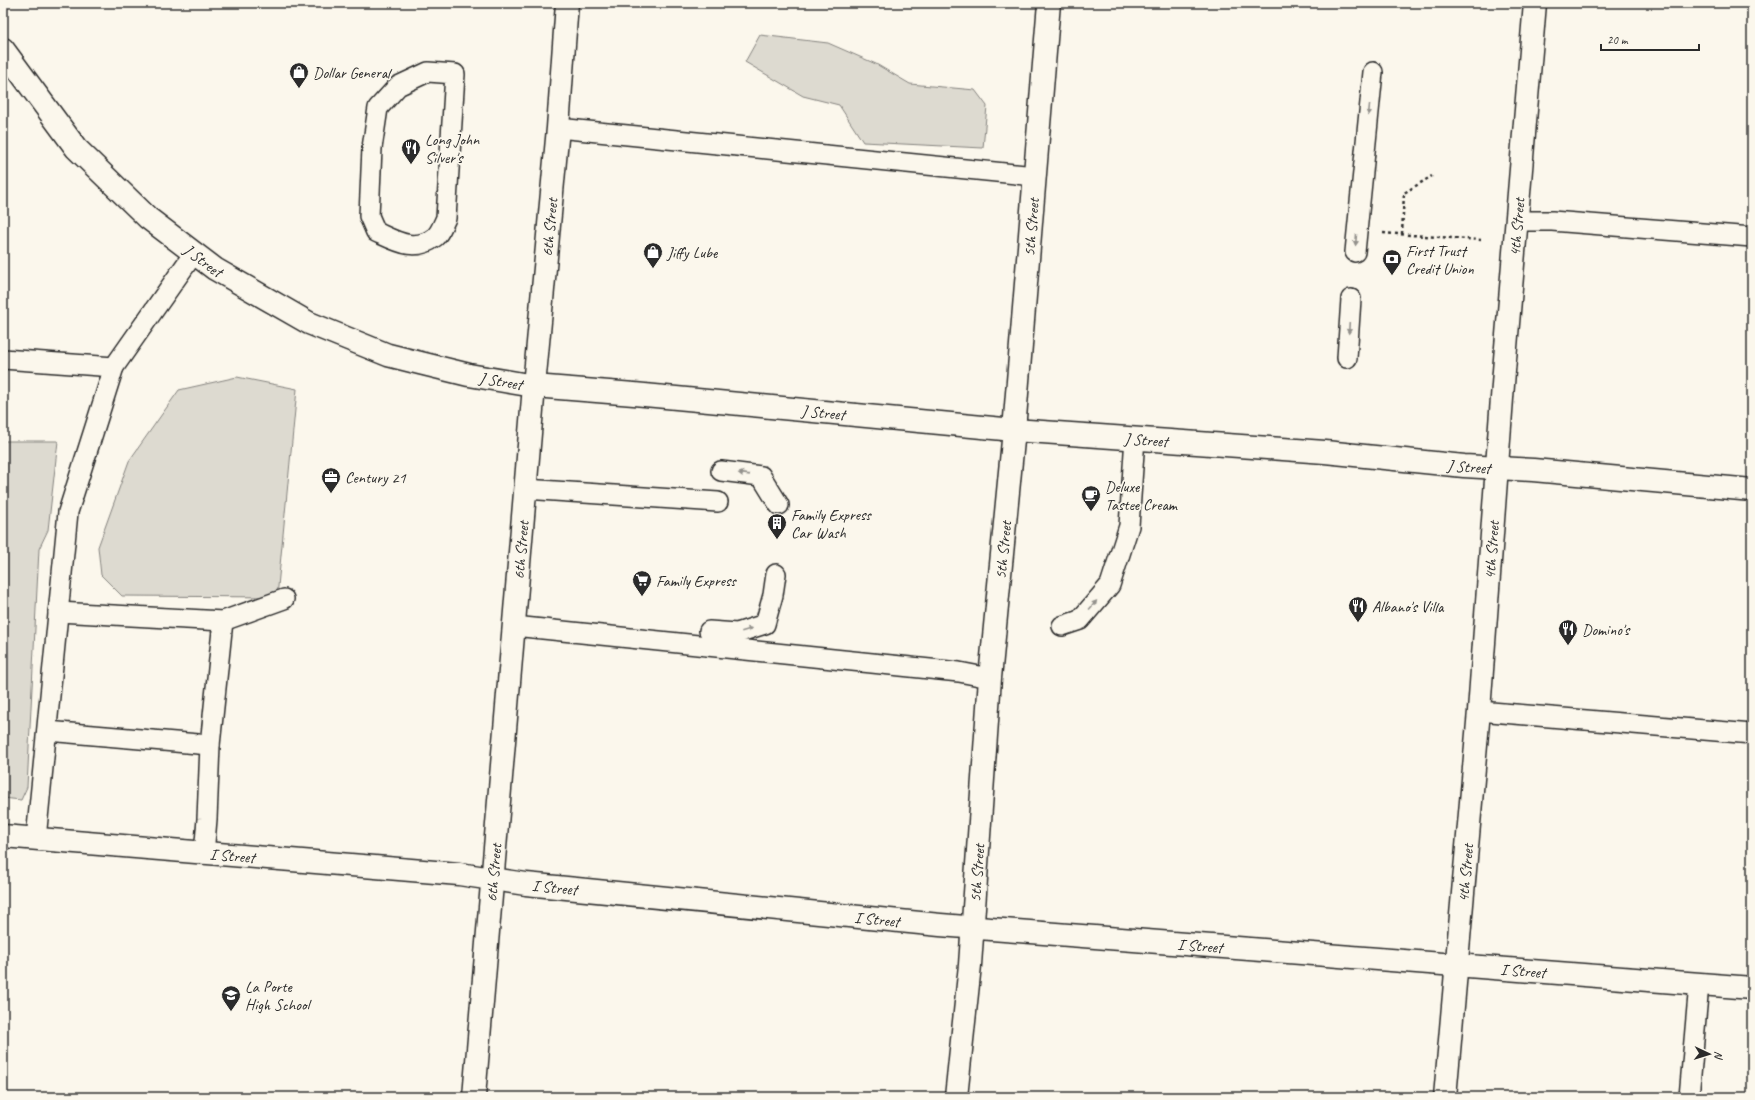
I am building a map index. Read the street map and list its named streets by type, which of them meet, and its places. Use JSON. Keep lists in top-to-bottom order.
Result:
{
  "streets": {
    "street": [
      "6th Street",
      "5th Street",
      "4th Street",
      "J Street",
      "I Street"
    ]
  },
  "crossings": [
    ["6th Street", "J Street"],
    ["6th Street", "I Street"],
    ["5th Street", "J Street"],
    ["5th Street", "I Street"],
    ["4th Street", "J Street"],
    ["4th Street", "I Street"]
  ],
  "places": {
    "shop": ["Dollar General", "Jiffy Lube"],
    "restaurant": ["Long John Silver's", "Albano's Villa", "Domino's"],
    "bank": ["First Trust Credit Union"],
    "office": ["Century 21"],
    "cafe": ["Deluxe Tastee Cream"],
    "building": ["Family Express Car Wash"],
    "supermarket": ["Family Express"],
    "school or university": ["La Porte High School"]
  },
  "scale_bar": "20 m",
  "north": "right"
}
